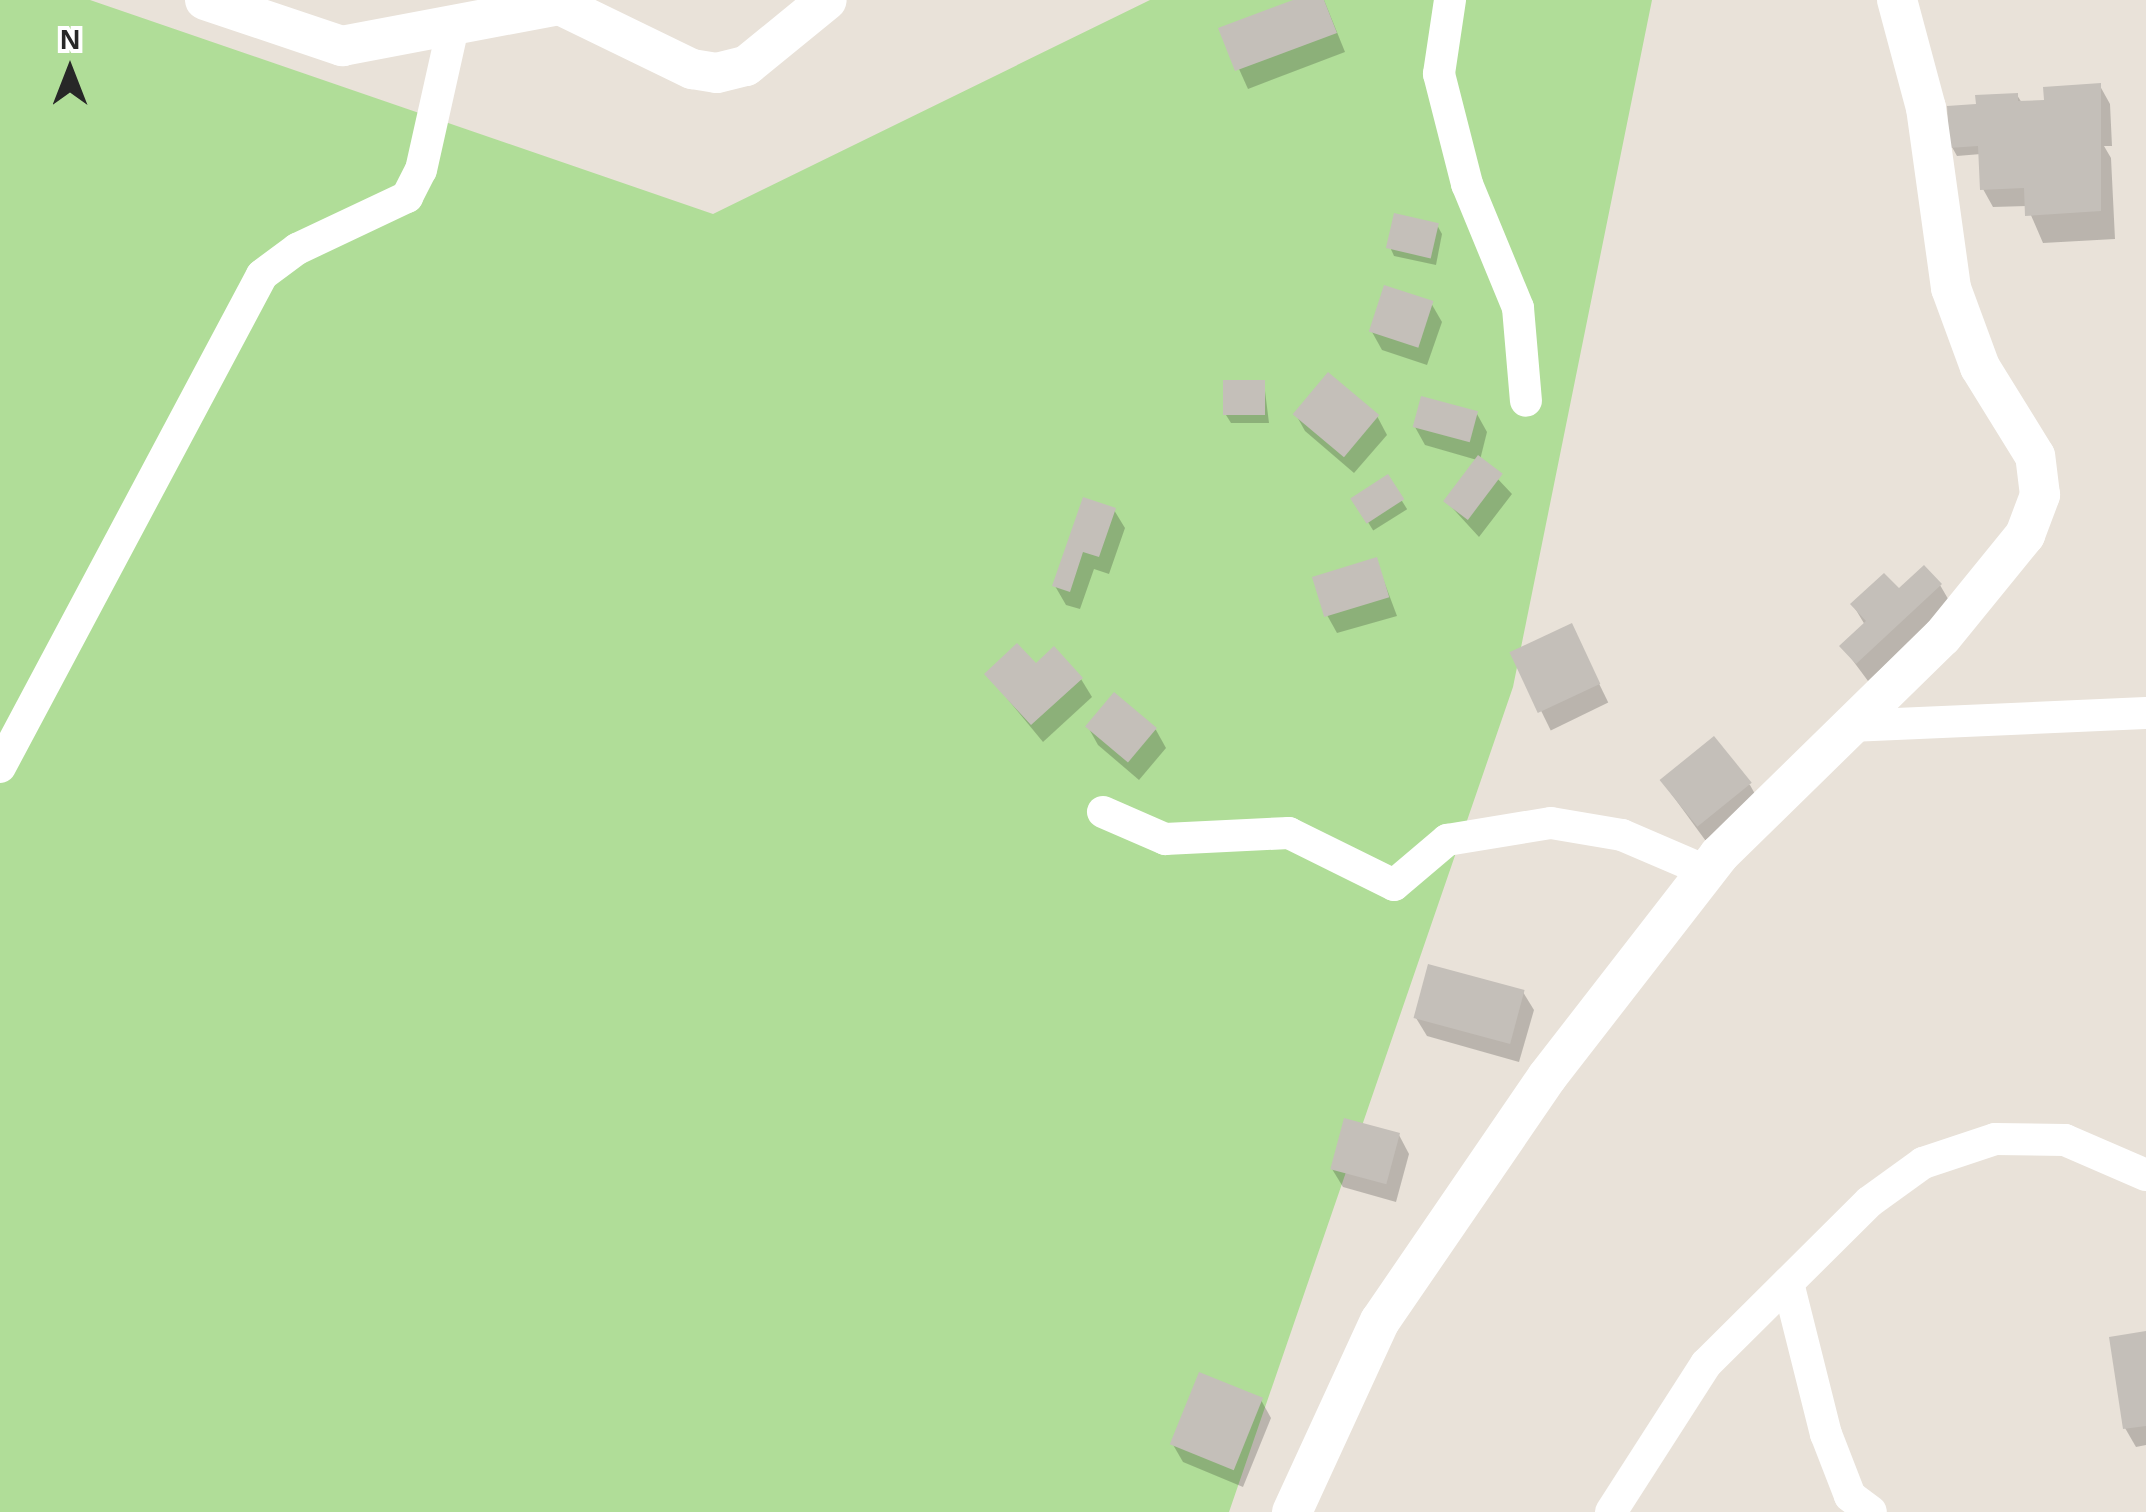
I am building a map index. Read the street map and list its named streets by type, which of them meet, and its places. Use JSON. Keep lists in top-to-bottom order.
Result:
{
  "north": "top"
}
